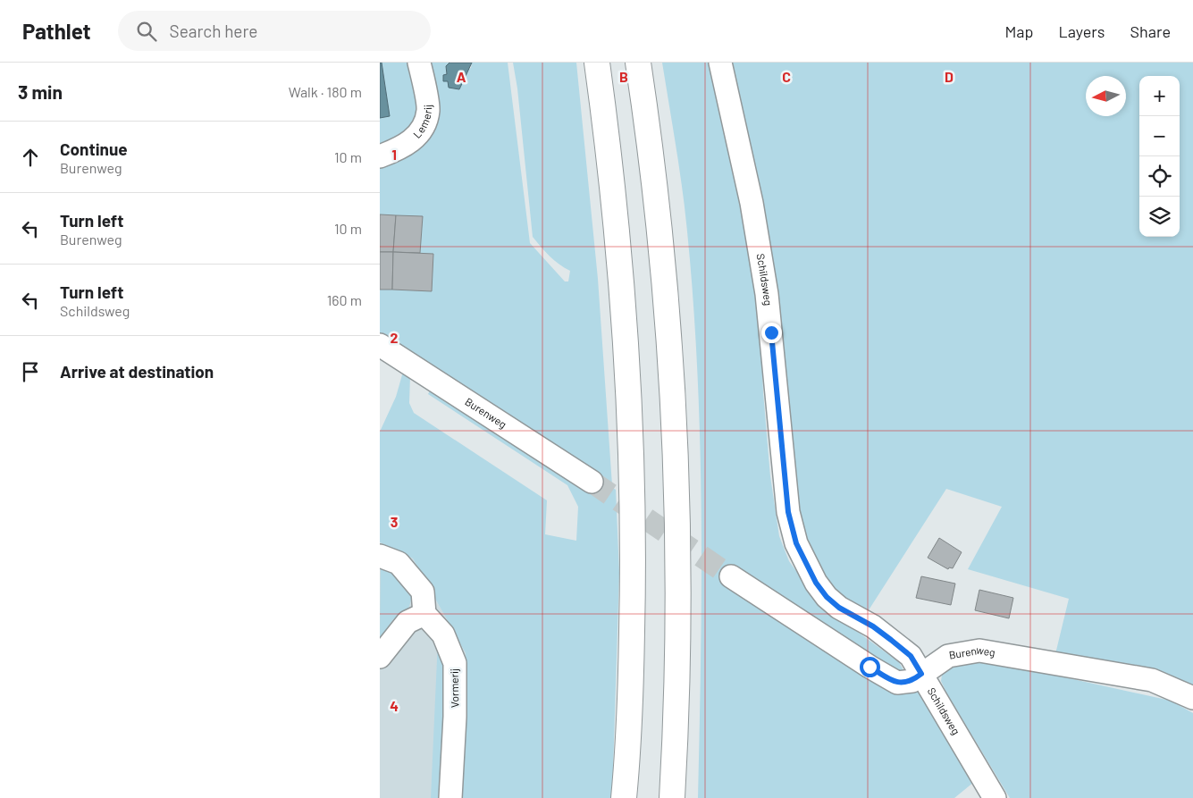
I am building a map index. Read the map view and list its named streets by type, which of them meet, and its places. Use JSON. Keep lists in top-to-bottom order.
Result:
{
  "streets": {
    "street": [
      "Lemerij",
      "Schildsweg",
      "Burenweg",
      "Vormerij"
    ]
  },
  "crossings": [
    ["Schildsweg", "Burenweg"]
  ],
  "north": "left",
  "page": {
    "header": "Pathlet",
    "search": "Search here",
    "nav": ["Map", "Layers", "Share"],
    "heading": ["3 min", "Walk · 180 m"],
    "map_buttons": ["+", "−"],
    "list": [
      ["Continue", "Burenweg", "10 m"],
      ["Turn left", "Burenweg", "10 m"],
      ["Turn left", "Schildsweg", "160 m"],
      "Arrive at destination"
    ]
  },
  "grid": {
    "columns": [
      "A",
      "B",
      "C",
      "D"
    ],
    "rows": [
      "1",
      "2",
      "3",
      "4"
    ]
  }
}
